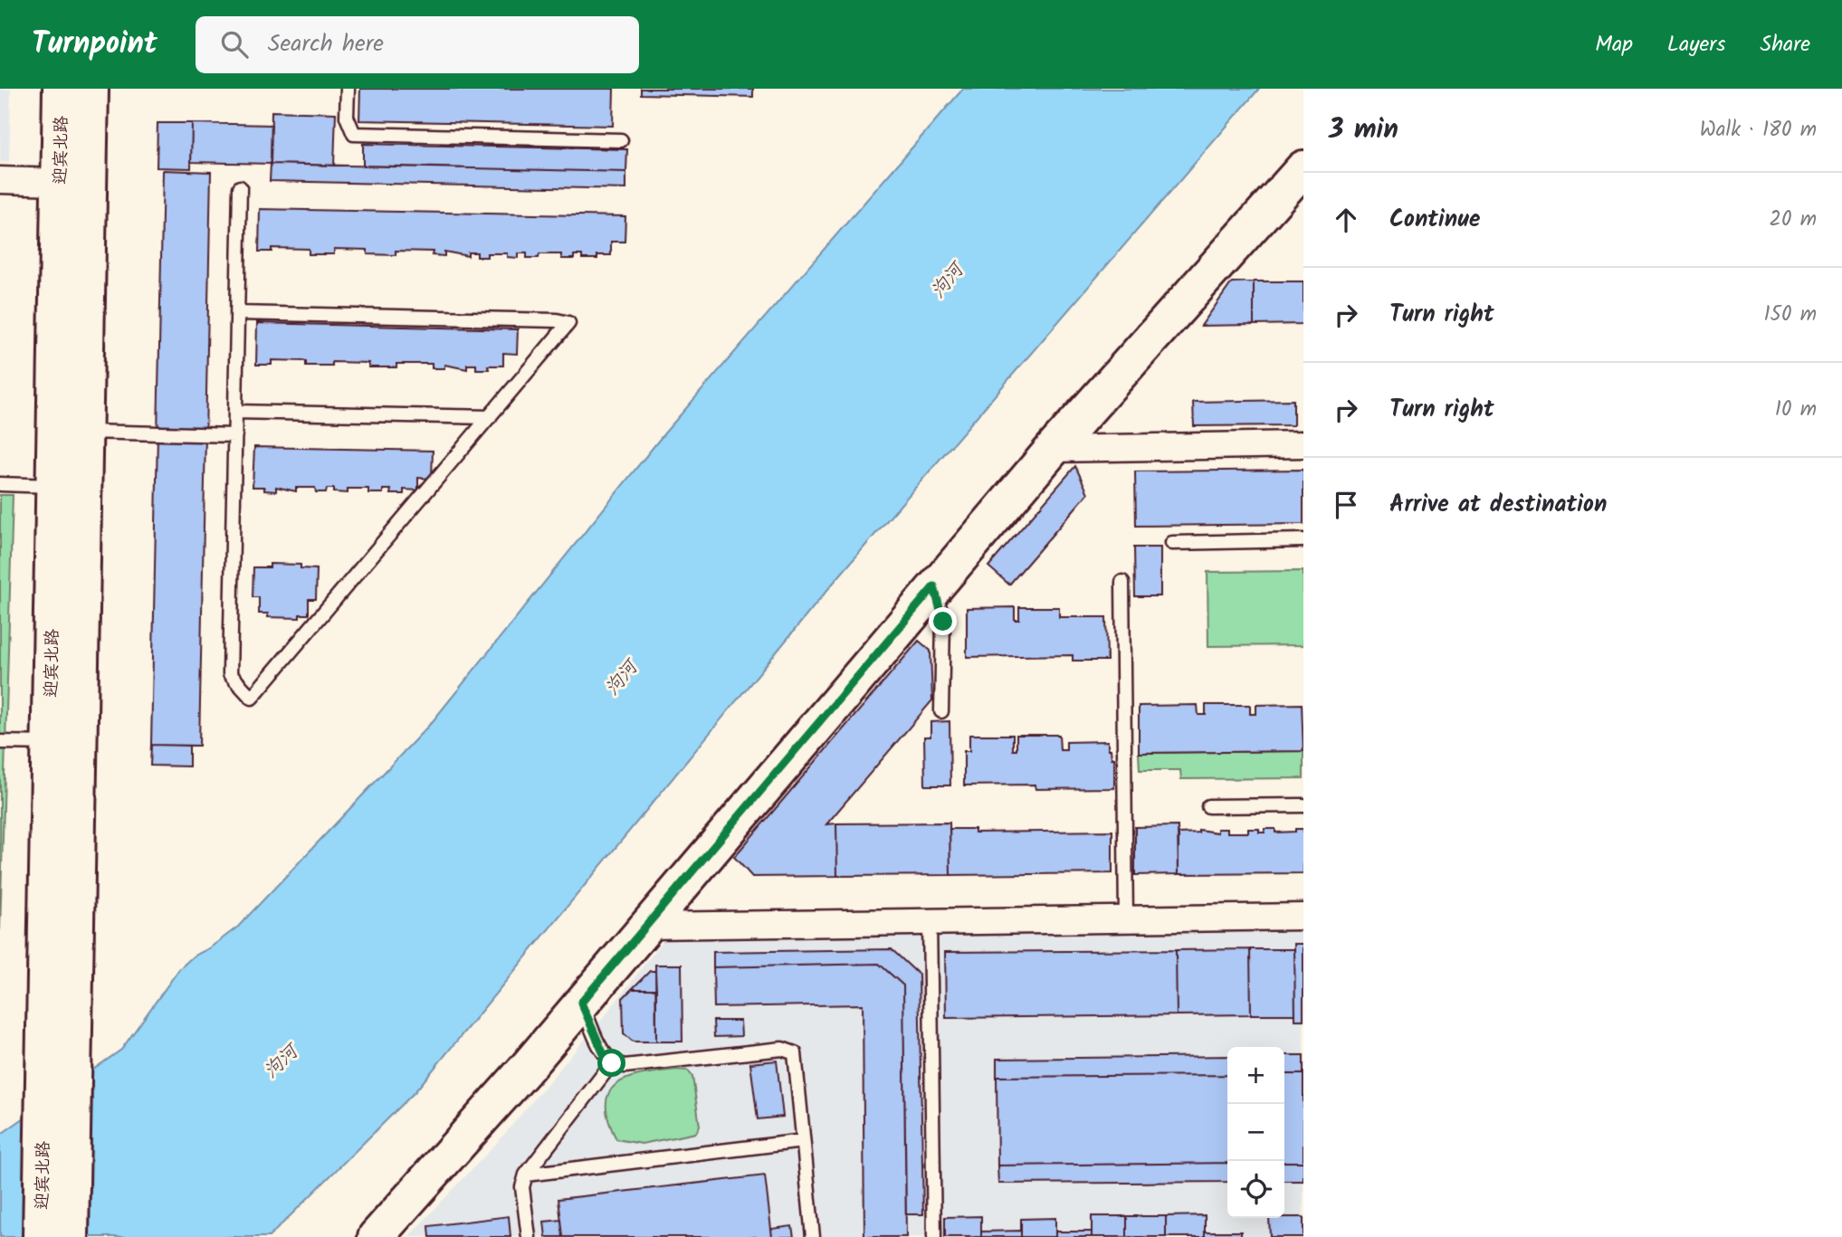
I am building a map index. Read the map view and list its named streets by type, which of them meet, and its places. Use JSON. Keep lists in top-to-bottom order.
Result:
{
  "streets": {
    "main road": ["迎宾北路"]
  },
  "water": ["泃河"],
  "page": {
    "header": "Turnpoint",
    "search": "Search here",
    "nav": ["Map", "Layers", "Share"],
    "heading": ["3 min", "Walk · 180 m"],
    "list": [
      ["Continue", "20 m"],
      ["Turn right", "150 m"],
      ["Turn right", "10 m"],
      "Arrive at destination"
    ],
    "map_buttons": ["+", "−"]
  }
}
